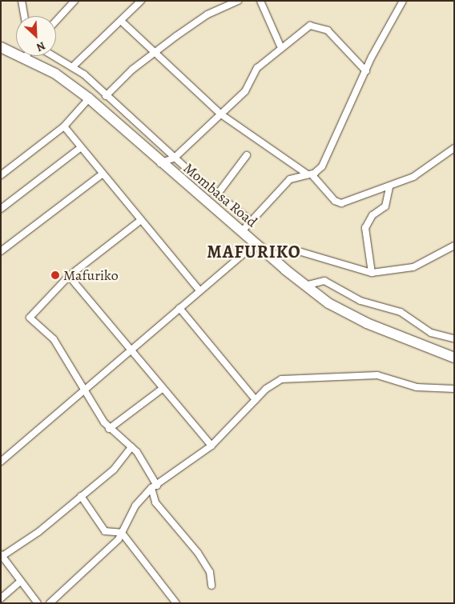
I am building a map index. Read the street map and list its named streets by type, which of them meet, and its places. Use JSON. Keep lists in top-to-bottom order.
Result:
{
  "streets": {
    "highway": ["Mombasa Road"]
  },
  "districts": ["MAFURIKO"],
  "places": ["Mafuriko"],
  "north": "bottom right"
}
